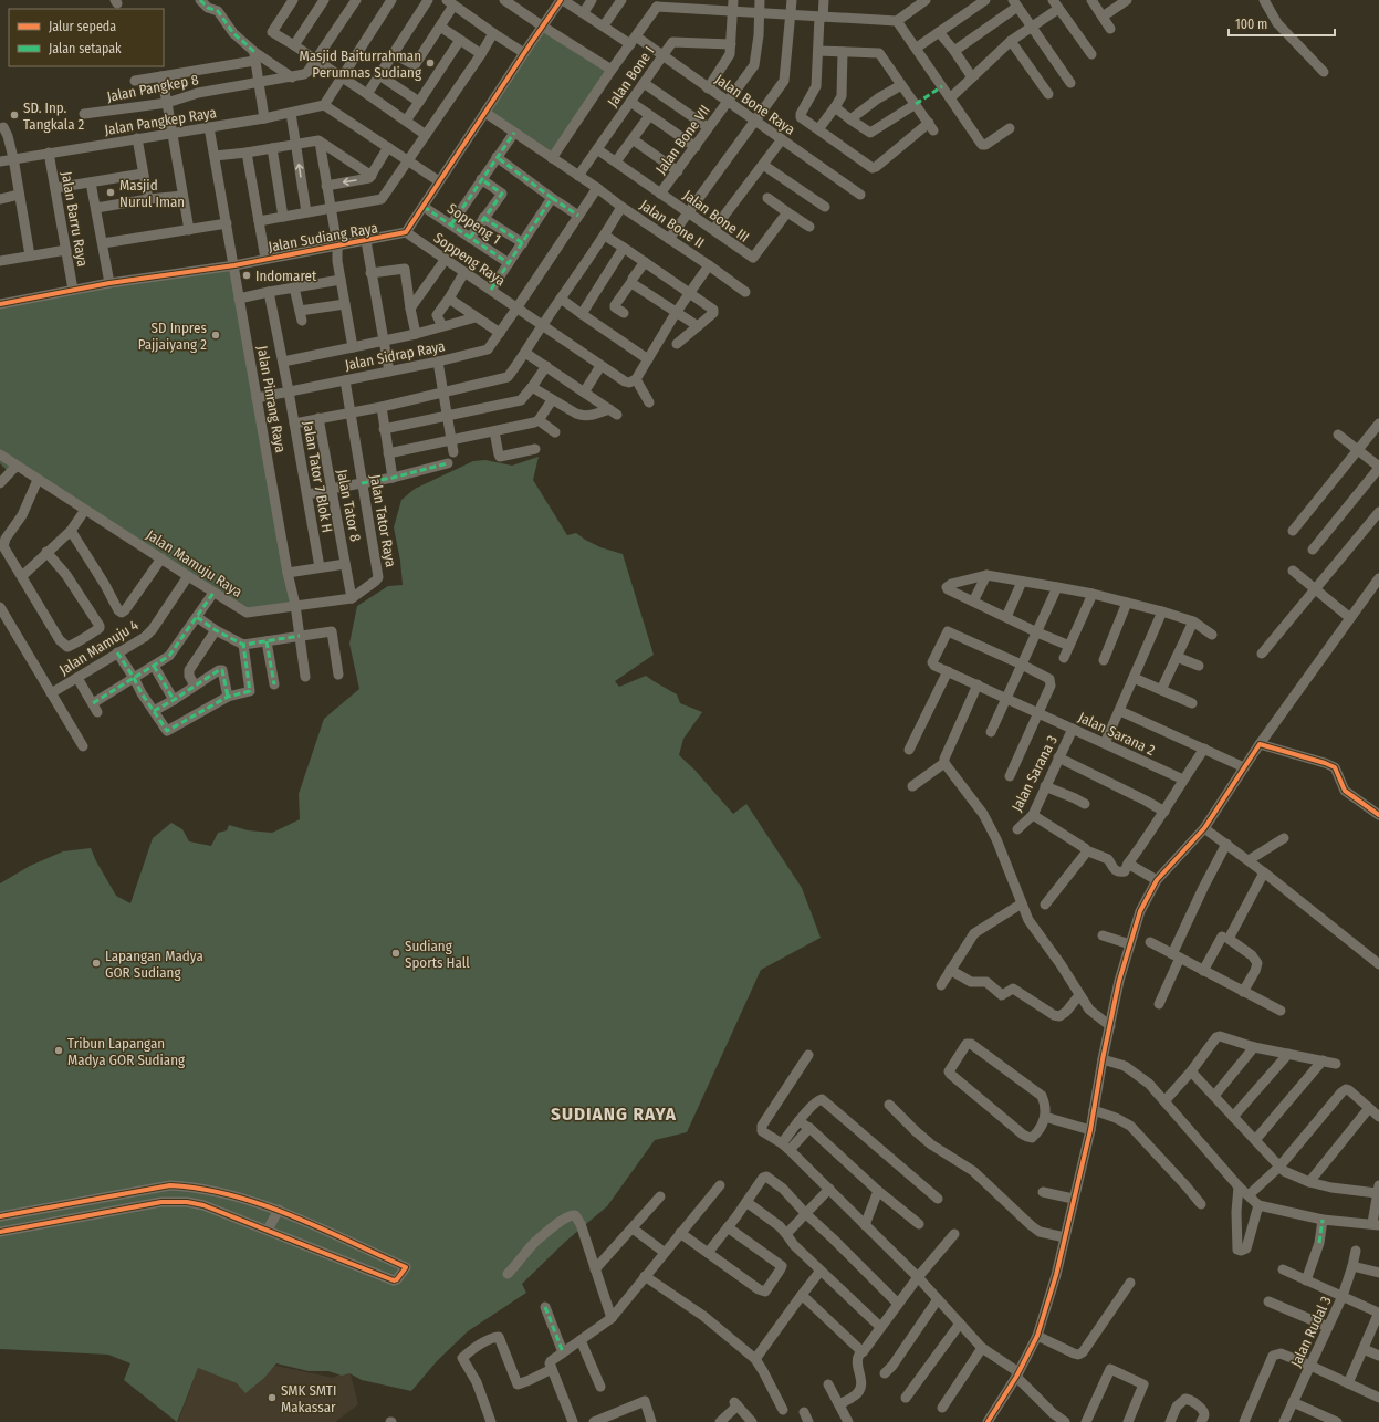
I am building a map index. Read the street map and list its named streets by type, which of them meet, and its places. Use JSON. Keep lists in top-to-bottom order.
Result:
{
  "streets": {
    "street": [
      "Jalan Bone I",
      "Jalan Pangkep 8",
      "Jalan Bone Raya",
      "Jalan Pangkep Raya",
      "Jalan Bone VII",
      "Jalan Bone III",
      "Jalan Barru Raya",
      "Soppeng 1",
      "Jalan Bone II",
      "Jalan Sudiang Raya",
      "Soppeng Raya",
      "Jalan Sidrap Raya",
      "Jalan Pinrang Raya",
      "Jalan Tator 7 Blok H",
      "Jalan Tator 8",
      "Jalan Tator Raya",
      "Jalan Mamuju Raya",
      "Jalan Mamuju 4",
      "Jalan Sarana 2",
      "Jalan Sarana 3",
      "Jalan Rudal 3"
    ]
  },
  "crossings": [
    ["Jalan Bone I", "Jalan Bone Raya"],
    ["Jalan Bone I", "Jalan Bone III"],
    ["Jalan Bone I", "Jalan Bone II"],
    ["Jalan Bone Raya", "Jalan Bone VII"],
    ["Jalan Pangkep Raya", "Jalan Barru Raya"],
    ["Jalan Pangkep Raya", "Jalan Pinrang Raya"],
    ["Jalan Bone VII", "Jalan Bone III"],
    ["Jalan Barru Raya", "Jalan Sudiang Raya"],
    ["Jalan Bone II", "Jalan Sidrap Raya"],
    ["Jalan Sudiang Raya", "Soppeng Raya"],
    ["Jalan Sudiang Raya", "Jalan Pinrang Raya"],
    ["Soppeng Raya", "Jalan Sidrap Raya"],
    ["Jalan Sidrap Raya", "Jalan Pinrang Raya"],
    ["Jalan Sidrap Raya", "Jalan Tator 7 Blok H"],
    ["Jalan Sidrap Raya", "Jalan Tator Raya"],
    ["Jalan Pinrang Raya", "Jalan Tator Raya"],
    ["Jalan Pinrang Raya", "Jalan Mamuju Raya"],
    ["Jalan Tator 8", "Jalan Tator Raya"],
    ["Jalan Tator Raya", "Jalan Mamuju Raya"],
    ["Jalan Mamuju Raya", "Jalan Mamuju 4"],
    ["Jalan Sarana 2", "Jalan Sarana 3"]
  ],
  "districts": ["SUDIANG RAYA"],
  "places": [
    "Masjid Baiturrahman Perumnas Sudiang",
    "SD. Inp. Tangkala 2",
    "Masjid Nurul Iman",
    "Indomaret",
    "SD Inpres Pajjaiyang 2",
    "Sudiang Sports Hall",
    "Lapangan Madya GOR Sudiang",
    "Tribun Lapangan Madya GOR Sudiang",
    "SMK SMTI Makassar"
  ],
  "legend": ["Jalur sepeda", "Jalan setapak"],
  "scale_bar": "100 m"
}
